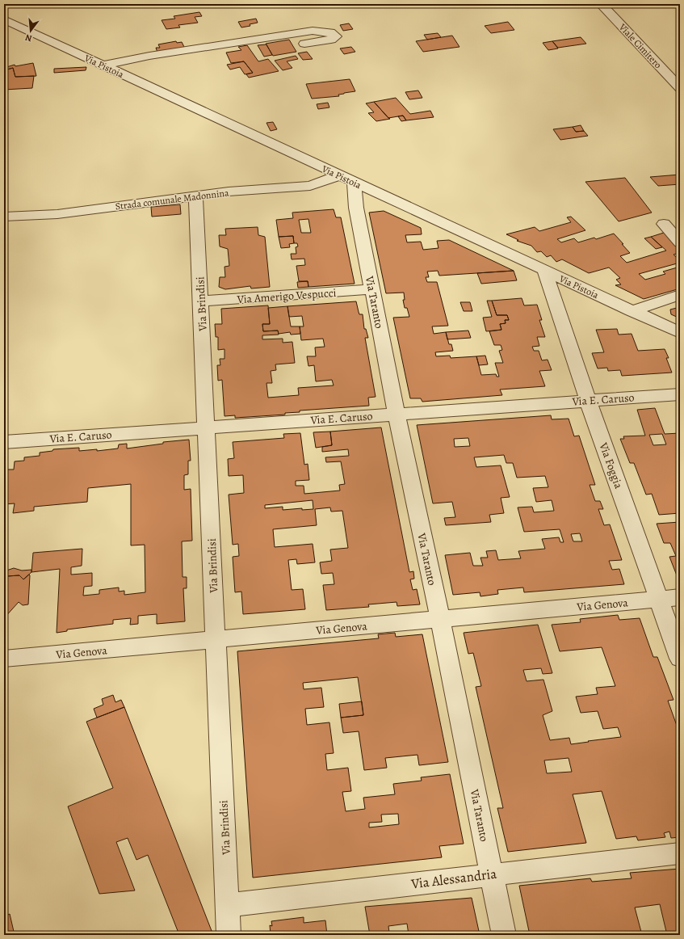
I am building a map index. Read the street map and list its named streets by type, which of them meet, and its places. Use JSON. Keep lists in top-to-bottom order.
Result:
{
  "streets": {
    "street": [
      "Viale Cimitero",
      "Via Pistoia",
      "Strada comunale Madonnina",
      "Via Amerigo Vespucci",
      "Via Taranto",
      "Via Brindisi",
      "Via E. Caruso",
      "Via Foggia",
      "Via Genova",
      "Via Alessandria"
    ]
  },
  "crossings": [
    ["Via Pistoia", "Strada comunale Madonnina"],
    ["Via Pistoia", "Via Taranto"],
    ["Via Pistoia", "Via Foggia"],
    ["Strada comunale Madonnina", "Via Taranto"],
    ["Strada comunale Madonnina", "Via Brindisi"],
    ["Via Amerigo Vespucci", "Via Taranto"],
    ["Via Amerigo Vespucci", "Via Brindisi"],
    ["Via Taranto", "Via E. Caruso"],
    ["Via Taranto", "Via Genova"],
    ["Via Taranto", "Via Alessandria"],
    ["Via Brindisi", "Via E. Caruso"],
    ["Via Brindisi", "Via Genova"],
    ["Via Brindisi", "Via Alessandria"],
    ["Via E. Caruso", "Via Foggia"],
    ["Via Foggia", "Via Genova"]
  ],
  "north": "bottom"
}
